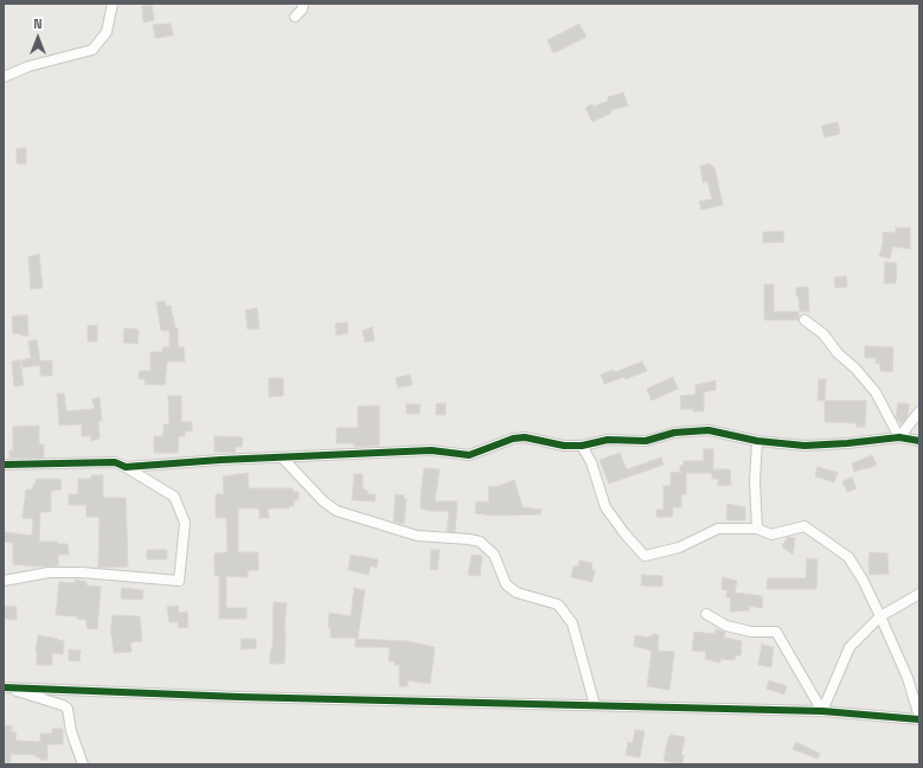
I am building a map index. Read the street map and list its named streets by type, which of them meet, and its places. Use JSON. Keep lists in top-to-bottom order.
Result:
{
  "north": "top"
}
